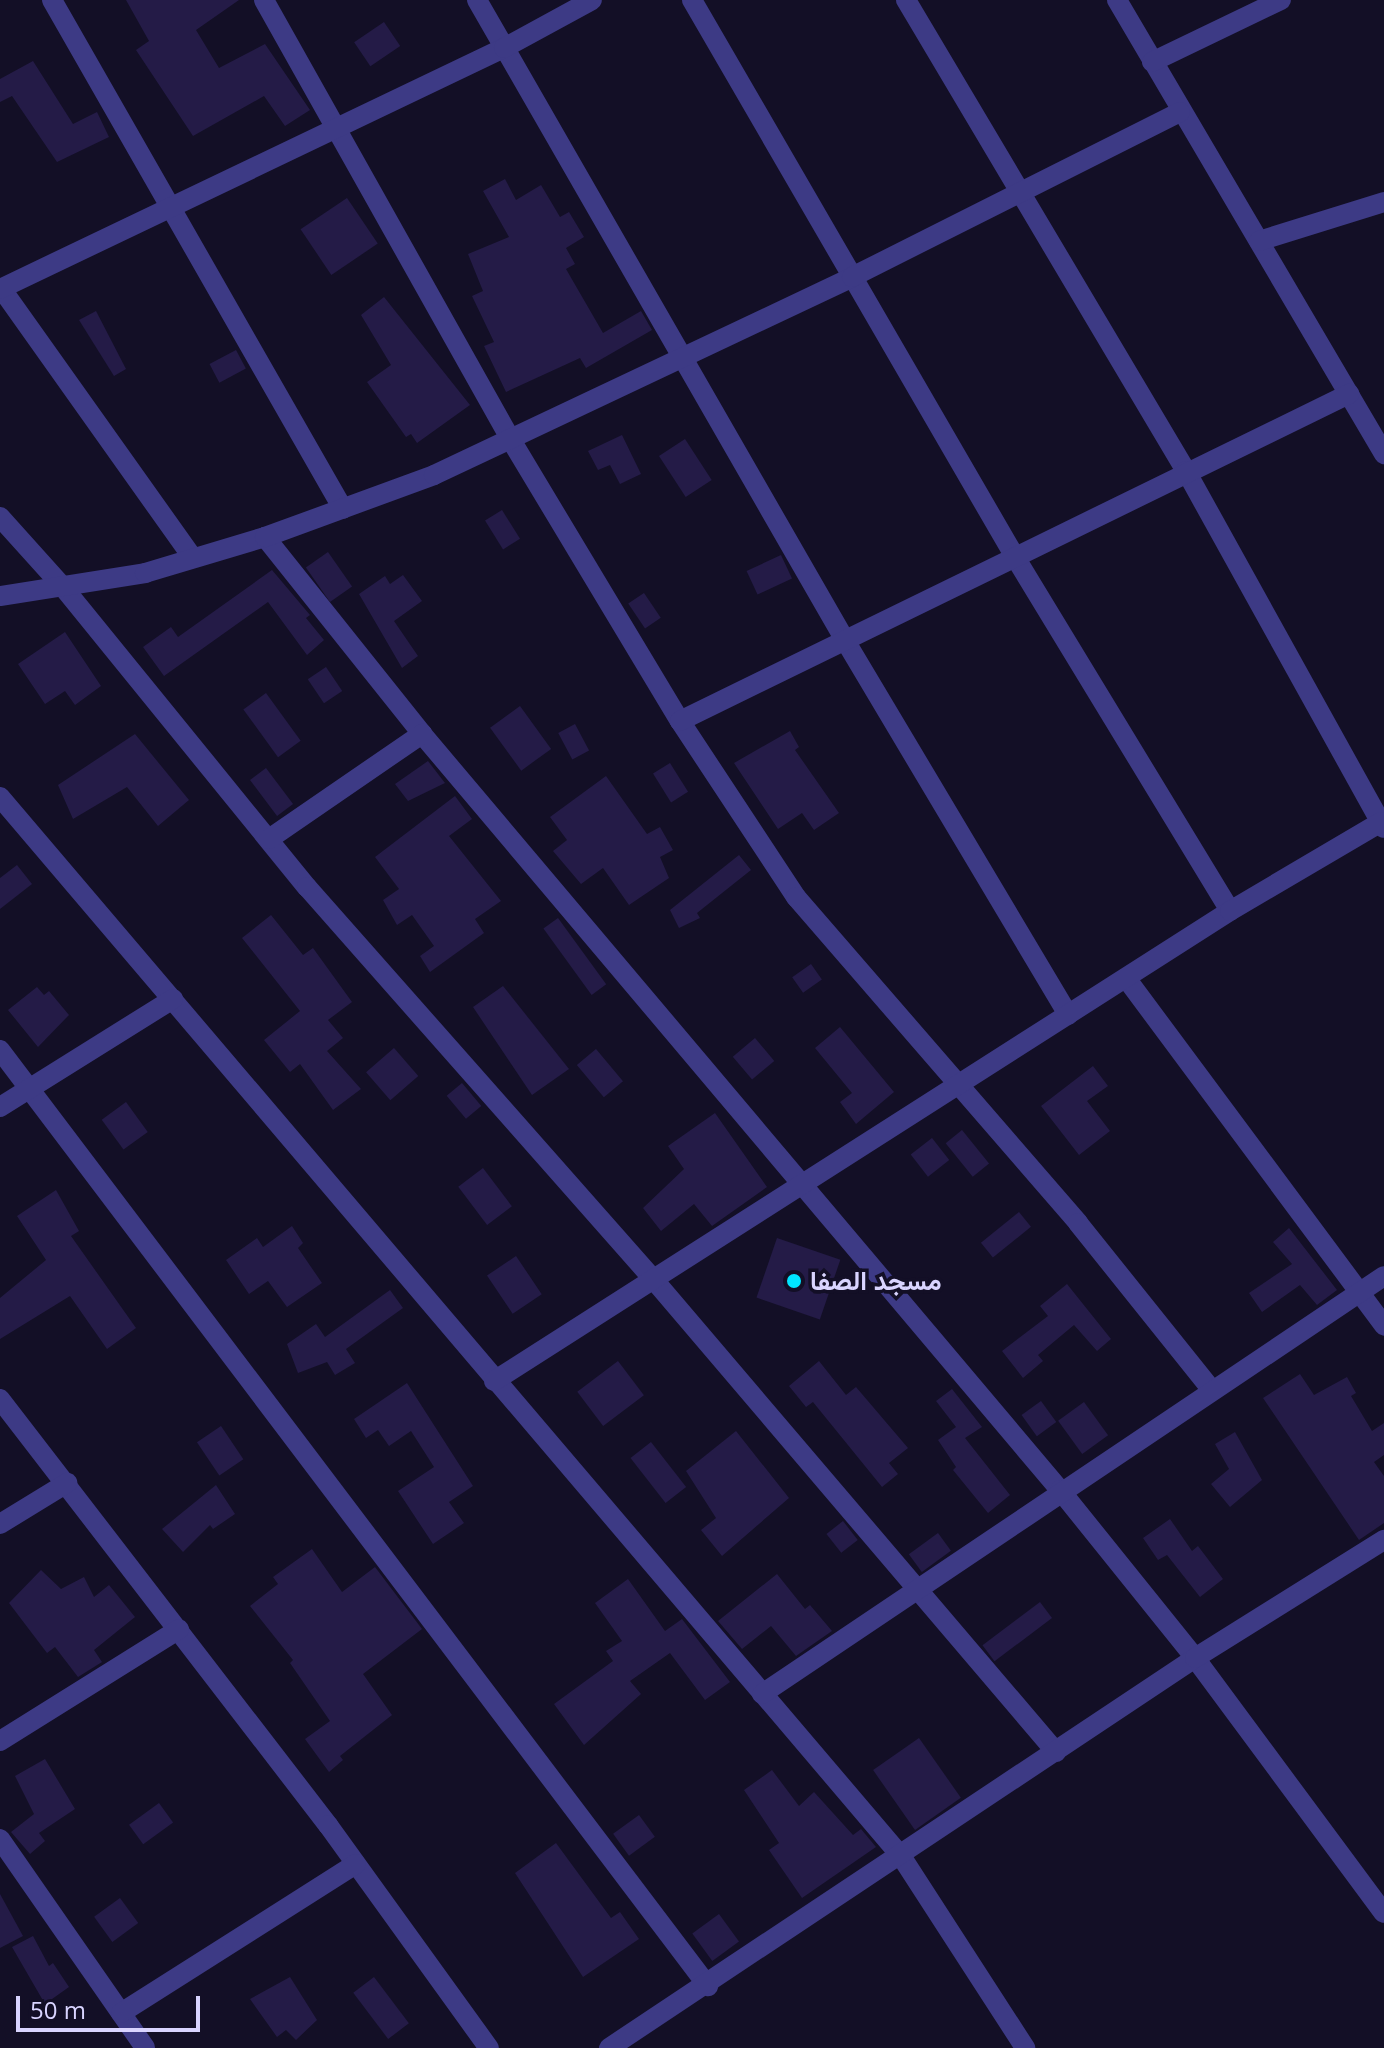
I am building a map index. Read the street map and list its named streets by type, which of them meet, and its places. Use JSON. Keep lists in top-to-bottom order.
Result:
{
  "places": ["مسجد الصفا"],
  "scale_bar": "50 m"
}
